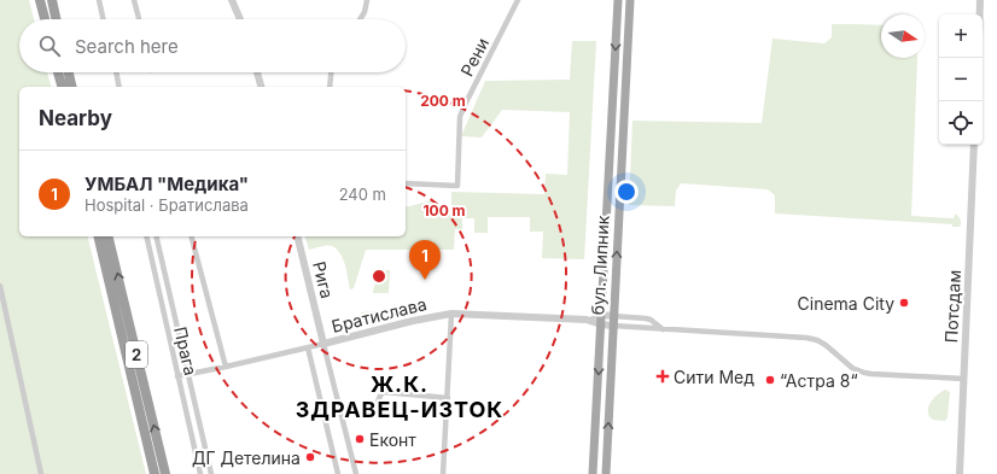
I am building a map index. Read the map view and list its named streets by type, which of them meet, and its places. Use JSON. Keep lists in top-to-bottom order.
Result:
{
  "streets": {
    "highway": ["2"],
    "main road": ["бул. Липник"],
    "street": [
      "Рени",
      "Рига",
      "Потсдам",
      "Братислава",
      "Прага"
    ]
  },
  "crossings": [
    ["Рига", "Братислава"],
    ["Братислава", "Прага"]
  ],
  "districts": ["Ж.К. ЗДРАВЕЦ-ИЗТОК"],
  "places": {
    "other": [
      "Cinema City",
      "“Астра 8“",
      "Еконт",
      "ДГ Детелина"
    ],
    "health": ["Сити Мед"]
  },
  "north": "right",
  "page": {
    "map_buttons": ["+", "−"],
    "search": "Search here",
    "heading": "Nearby",
    "list": [
      {
        "mark": "1",
        "name": "УМБАЛ \"Медика\"",
        "note": "Hospital · Братислава",
        "value": "240 m"
      }
    ],
    "pins": "1"
  },
  "rings": ["200 m", "100 m"]
}
